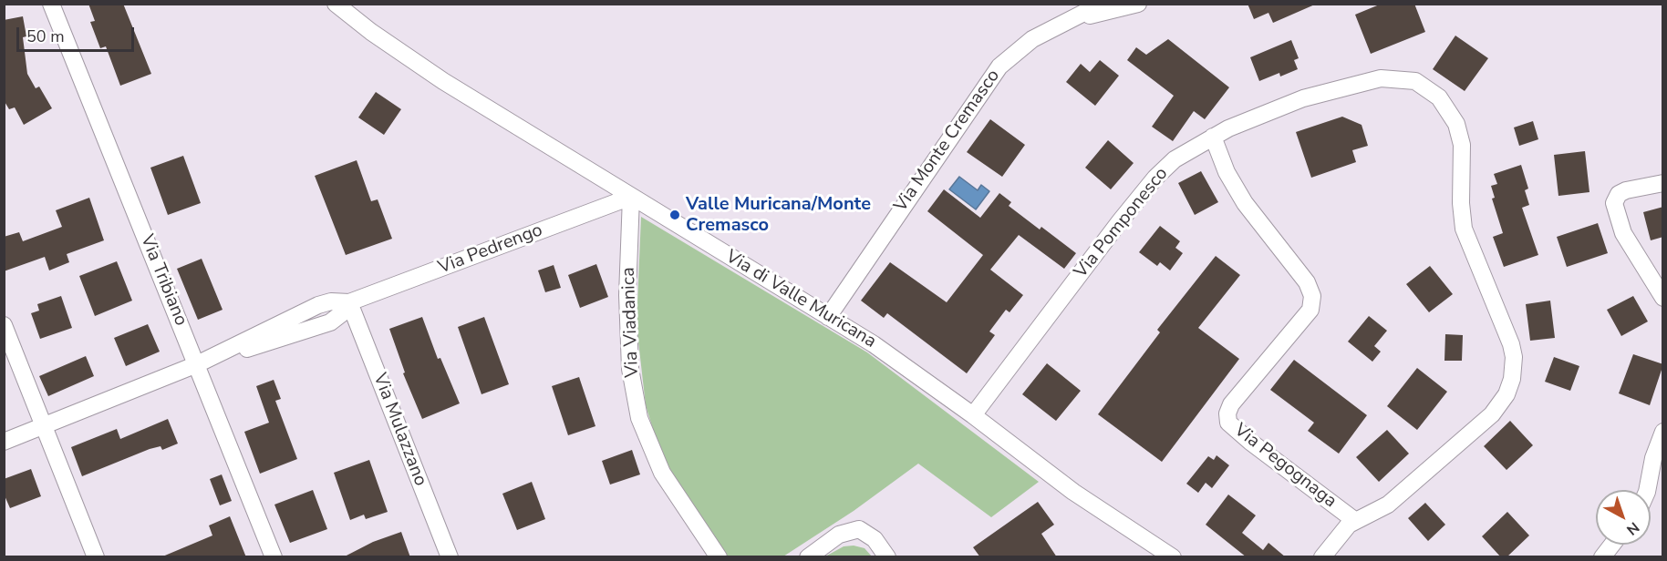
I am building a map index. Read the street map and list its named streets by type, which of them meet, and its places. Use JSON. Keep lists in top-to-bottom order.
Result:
{
  "streets": {
    "street": [
      "Via Monte Cremasco",
      "Via Pomponesco",
      "Via Pedrengo",
      "Via Tribiano",
      "Via di Valle Muricana",
      "Via Viadanica",
      "Via Mulazzano",
      "Via Pegognaga"
    ]
  },
  "crossings": [
    ["Via Monte Cremasco", "Via di Valle Muricana"],
    ["Via Pomponesco", "Via di Valle Muricana"],
    ["Via Pomponesco", "Via Pegognaga"],
    ["Via Pedrengo", "Via Tribiano"],
    ["Via Pedrengo", "Via di Valle Muricana"],
    ["Via Pedrengo", "Via Viadanica"],
    ["Via Pedrengo", "Via Mulazzano"],
    ["Via di Valle Muricana", "Via Viadanica"]
  ],
  "places": ["Valle Muricana/Monte Cremasco"],
  "scale_bar": "50 m",
  "north": "bottom right"
}
